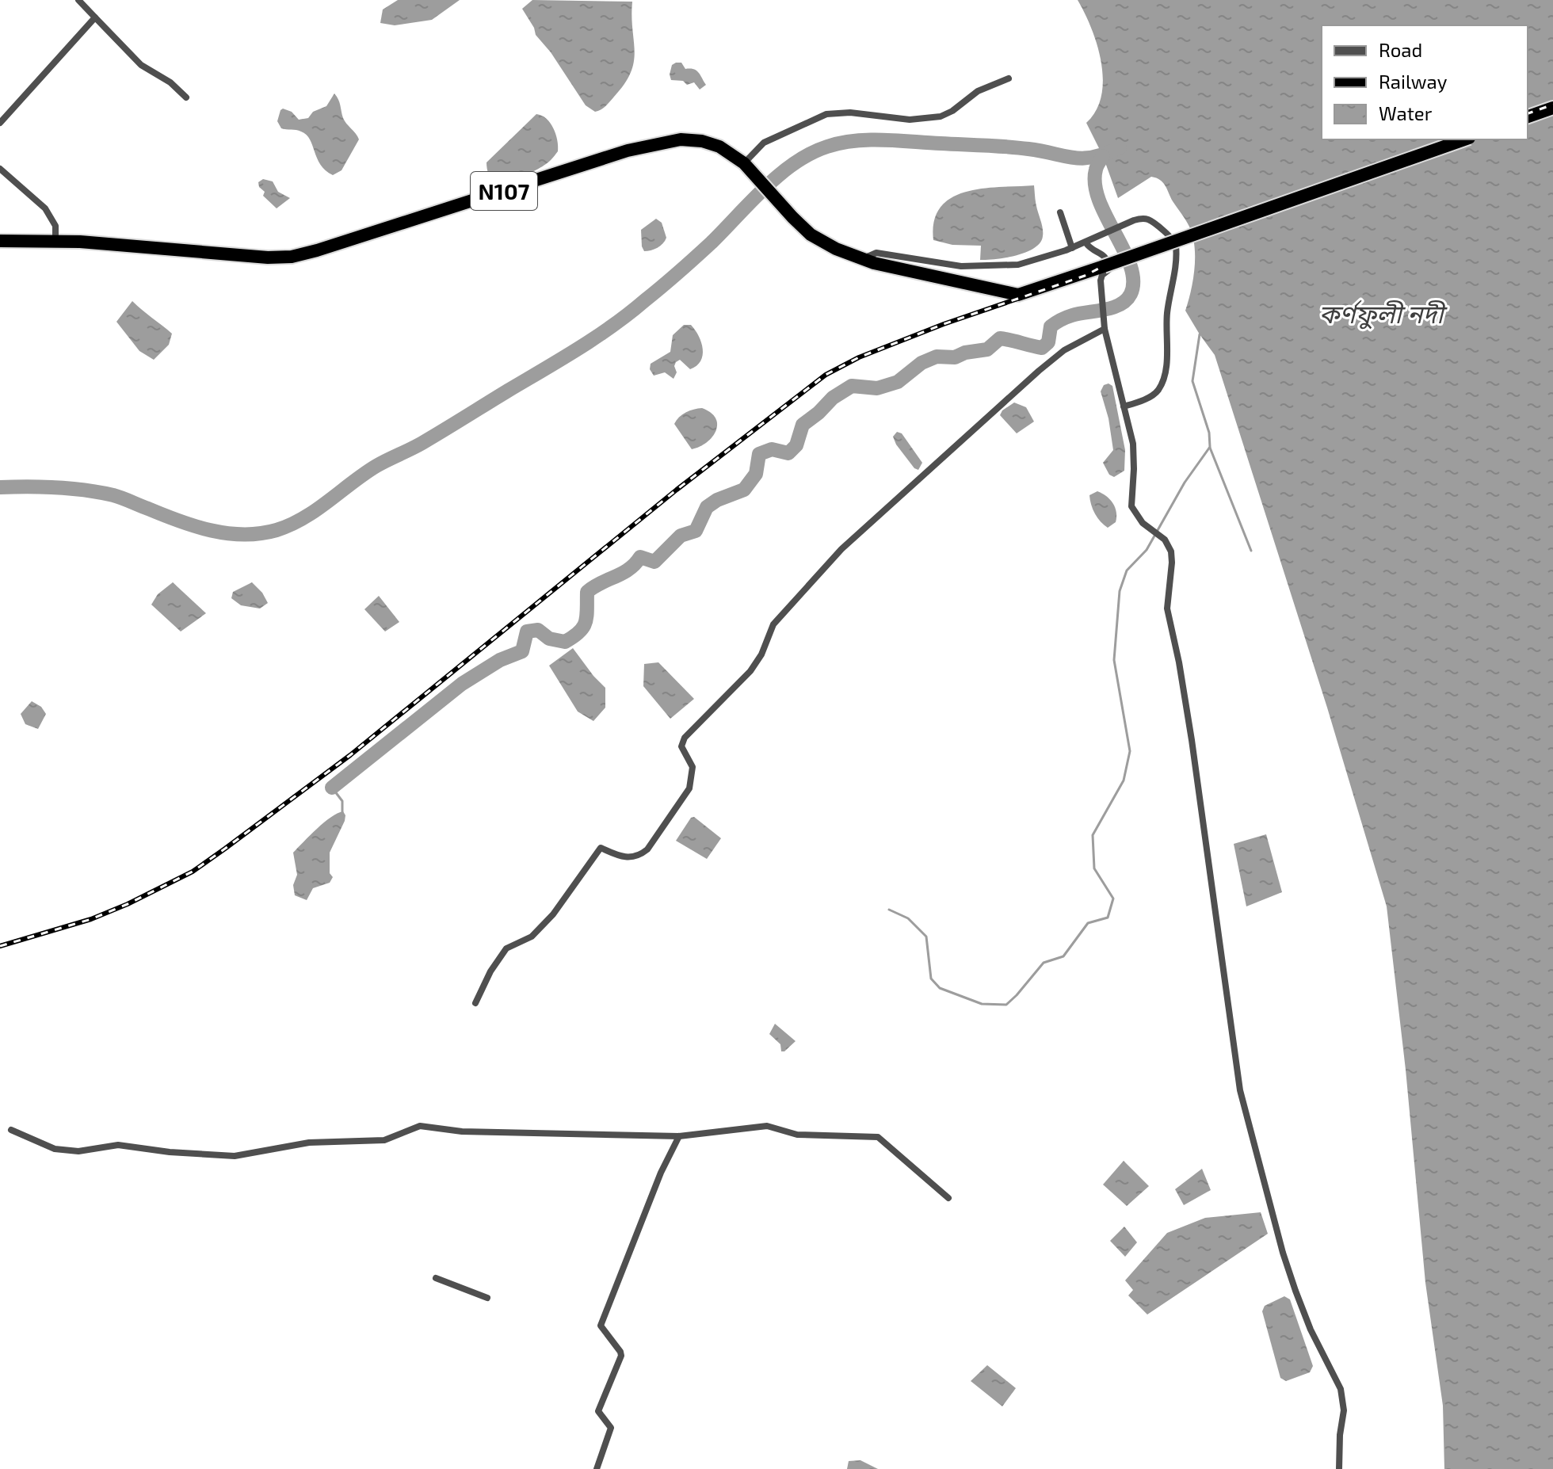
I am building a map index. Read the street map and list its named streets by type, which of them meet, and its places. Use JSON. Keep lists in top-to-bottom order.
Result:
{
  "streets": {
    "highway": ["N107"]
  },
  "water": ["কর্ণফুলী নদী"],
  "legend": ["Road", "Railway", "Water"]
}
